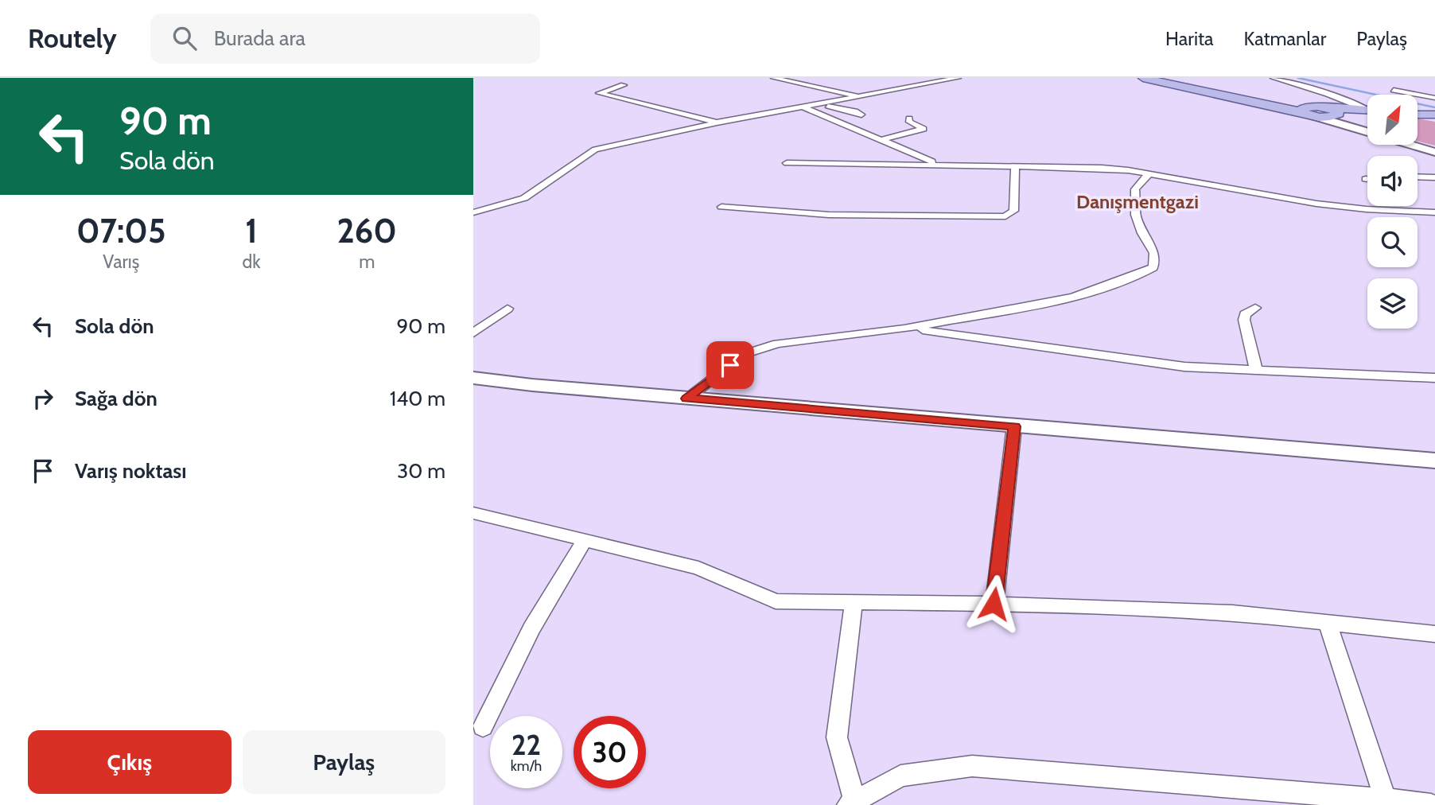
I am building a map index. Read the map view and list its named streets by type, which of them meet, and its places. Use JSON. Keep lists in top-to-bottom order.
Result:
{
  "districts": ["Danışmentgazi"],
  "north": "top right",
  "page": {
    "header": "Routely",
    "search": "Burada ara",
    "nav": ["Harita", "Katmanlar", "Paylaş"],
    "turn": ["90 m", "Sola dön"],
    "eta": [
      "07:05",
      "Varış",
      "1",
      "dk",
      "260",
      "m"
    ],
    "list": [
      {
        "name": "Sola dön",
        "value": "90 m"
      },
      {
        "name": "Sağa dön",
        "value": "140 m"
      },
      {
        "name": "Varış noktası",
        "value": "30 m"
      }
    ],
    "speed": "22 km/h",
    "limit": "30",
    "buttons": ["Çıkış", "Paylaş"]
  }
}
